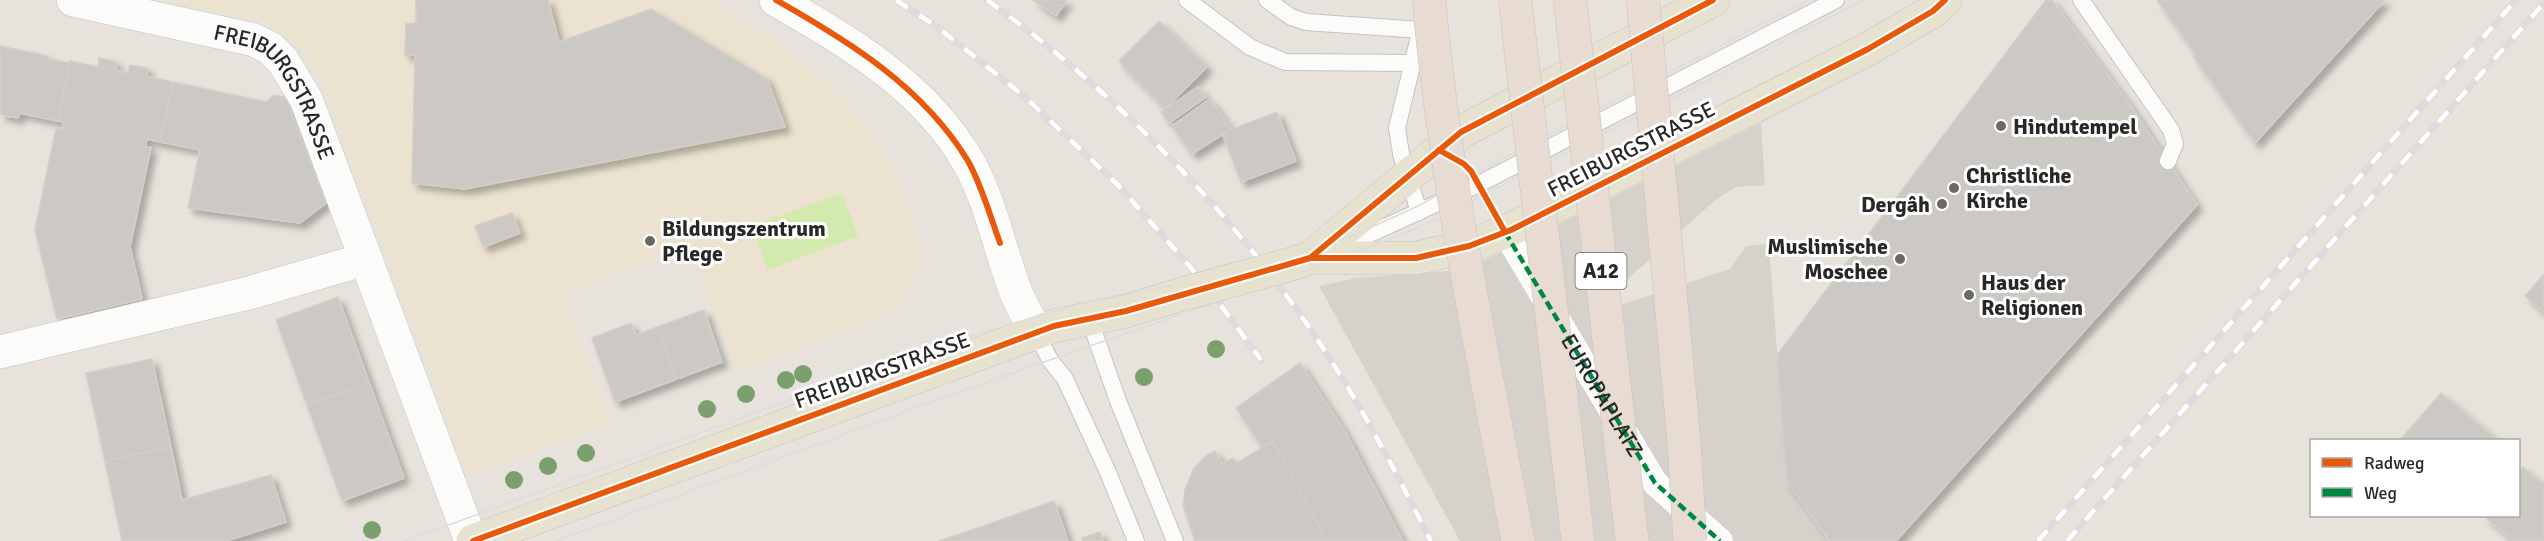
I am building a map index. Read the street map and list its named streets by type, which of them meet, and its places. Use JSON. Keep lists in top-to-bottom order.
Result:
{
  "streets": {
    "highway": ["A12"],
    "main road": ["FREIBURGSTRASSE"],
    "street": ["EUROPAPLATZ"]
  },
  "crossings": [
    ["FREIBURGSTRASSE", "EUROPAPLATZ"]
  ],
  "places": [
    "Hindutempel",
    "Christliche Kirche",
    "Dergâh",
    "Bildungszentrum Pflege",
    "Muslimische Moschee",
    "Haus der Religionen"
  ],
  "legend": ["Radweg", "Weg"]
}
